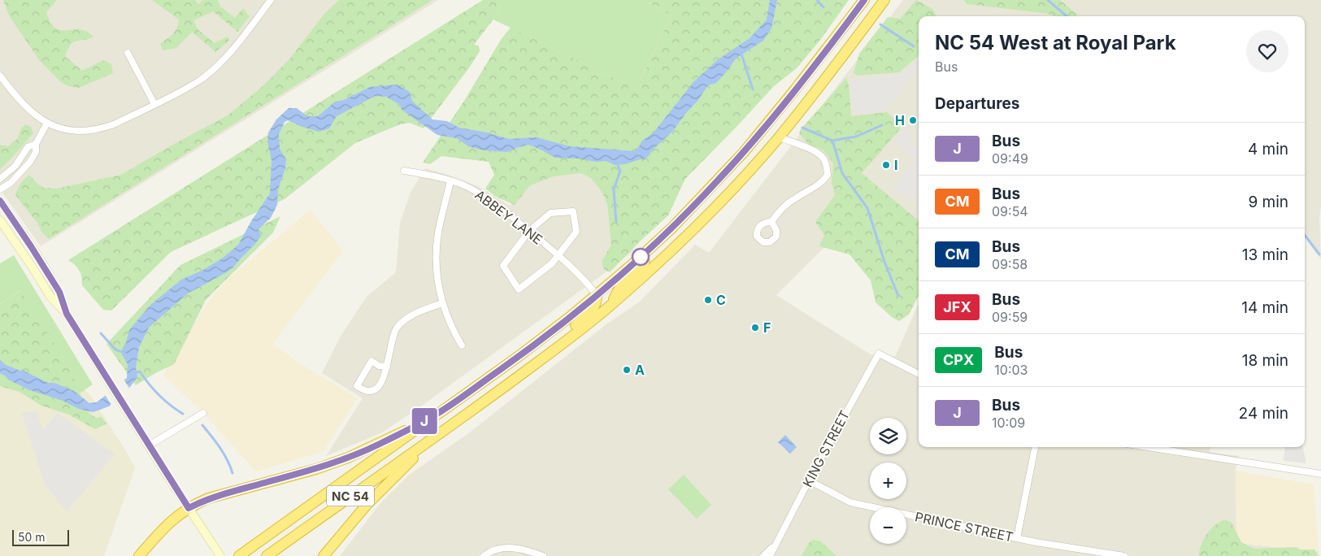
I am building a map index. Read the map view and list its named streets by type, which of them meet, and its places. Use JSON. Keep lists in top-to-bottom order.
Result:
{
  "streets": {
    "highway": ["NC 54"],
    "street": ["ABBEY LANE", "KING STREET", "PRINCE STREET"]
  },
  "crossings": [
    ["ABBEY LANE", "NC 54"],
    ["KING STREET", "PRINCE STREET"]
  ],
  "places": [
    "H",
    "I",
    "C",
    "F",
    "A"
  ],
  "lines": ["bus line J"],
  "scale_bar": "50 m",
  "page": {
    "on_map": "J",
    "heading": [
      ["NC 54 West at Royal Park", "Bus"],
      "Departures"
    ],
    "list": [
      {
        "mark": "J",
        "name": "Bus",
        "note": "09:49",
        "value": "4 min"
      },
      {
        "mark": "CM",
        "name": "Bus",
        "note": "09:54",
        "value": "9 min"
      },
      {
        "mark": "CM",
        "name": "Bus",
        "note": "09:58",
        "value": "13 min"
      },
      {
        "mark": "JFX",
        "name": "Bus",
        "note": "09:59",
        "value": "14 min"
      },
      {
        "mark": "CPX",
        "name": "Bus",
        "note": "10:03",
        "value": "18 min"
      },
      {
        "mark": "J",
        "name": "Bus",
        "note": "10:09",
        "value": "24 min"
      }
    ],
    "map_buttons": ["+", "−"],
    "scale": "50 m"
  }
}
